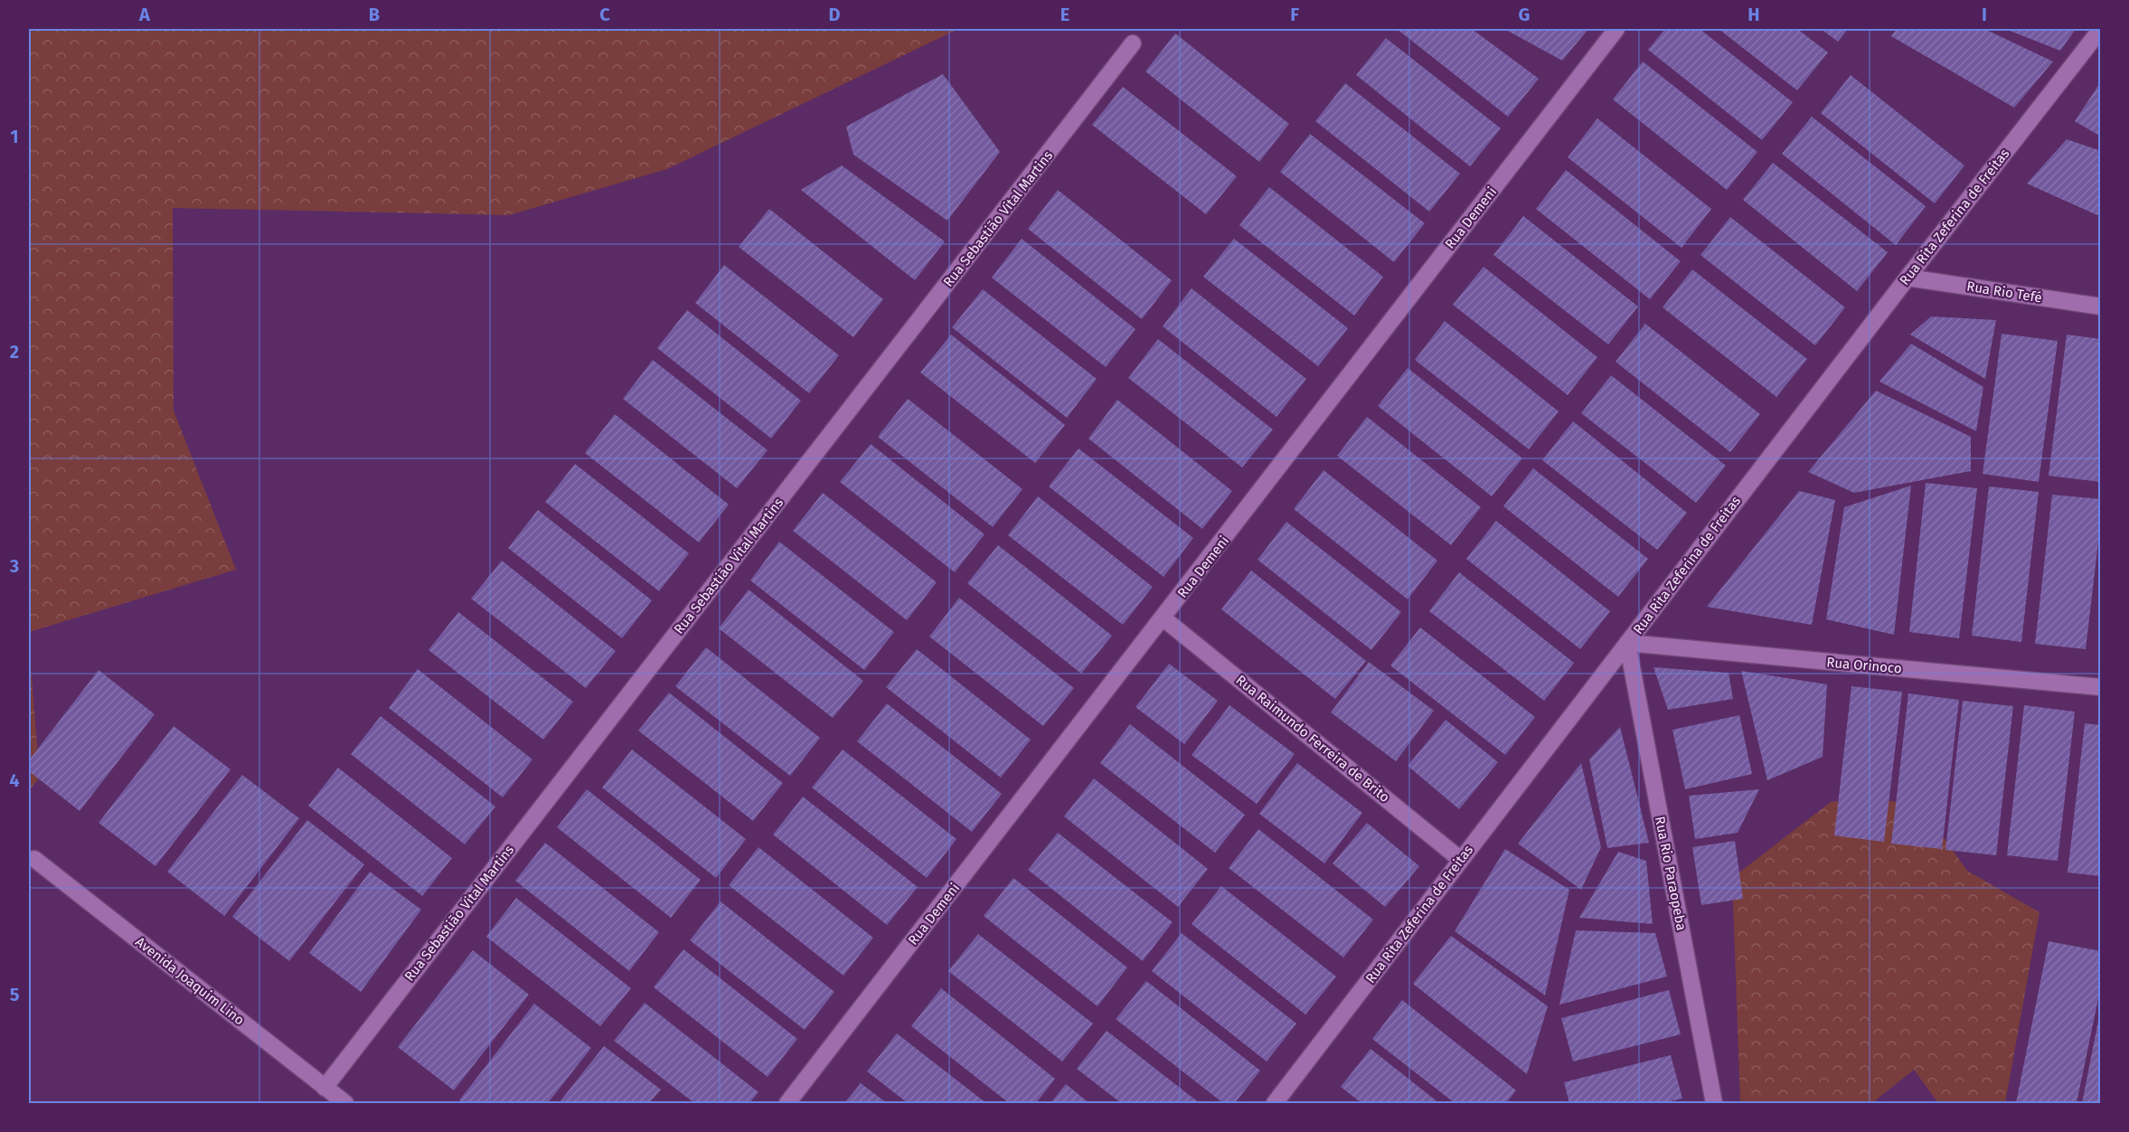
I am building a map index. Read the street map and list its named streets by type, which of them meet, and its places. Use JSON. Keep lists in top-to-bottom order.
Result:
{
  "streets": {
    "street": [
      "Rua Rita Zeferina de Freitas",
      "Rua Demeni",
      "Rua Sebastião Vital Martins",
      "Rua Rio Tefé",
      "Rua Orinoco",
      "Rua Raimundo Ferreira de Brito",
      "Rua Rio Paraopeba",
      "Avenida Joaquim Lino"
    ]
  },
  "crossings": [
    ["Rua Rita Zeferina de Freitas", "Rua Rio Tefé"],
    ["Rua Rita Zeferina de Freitas", "Rua Orinoco"],
    ["Rua Rita Zeferina de Freitas", "Rua Raimundo Ferreira de Brito"],
    ["Rua Rita Zeferina de Freitas", "Rua Rio Paraopeba"],
    ["Rua Demeni", "Rua Raimundo Ferreira de Brito"],
    ["Rua Sebastião Vital Martins", "Avenida Joaquim Lino"],
    ["Rua Orinoco", "Rua Rio Paraopeba"]
  ],
  "grid": {
    "columns": [
      "A",
      "B",
      "C",
      "D",
      "E",
      "F",
      "G",
      "H",
      "I"
    ],
    "rows": [
      "1",
      "2",
      "3",
      "4",
      "5"
    ]
  }
}
